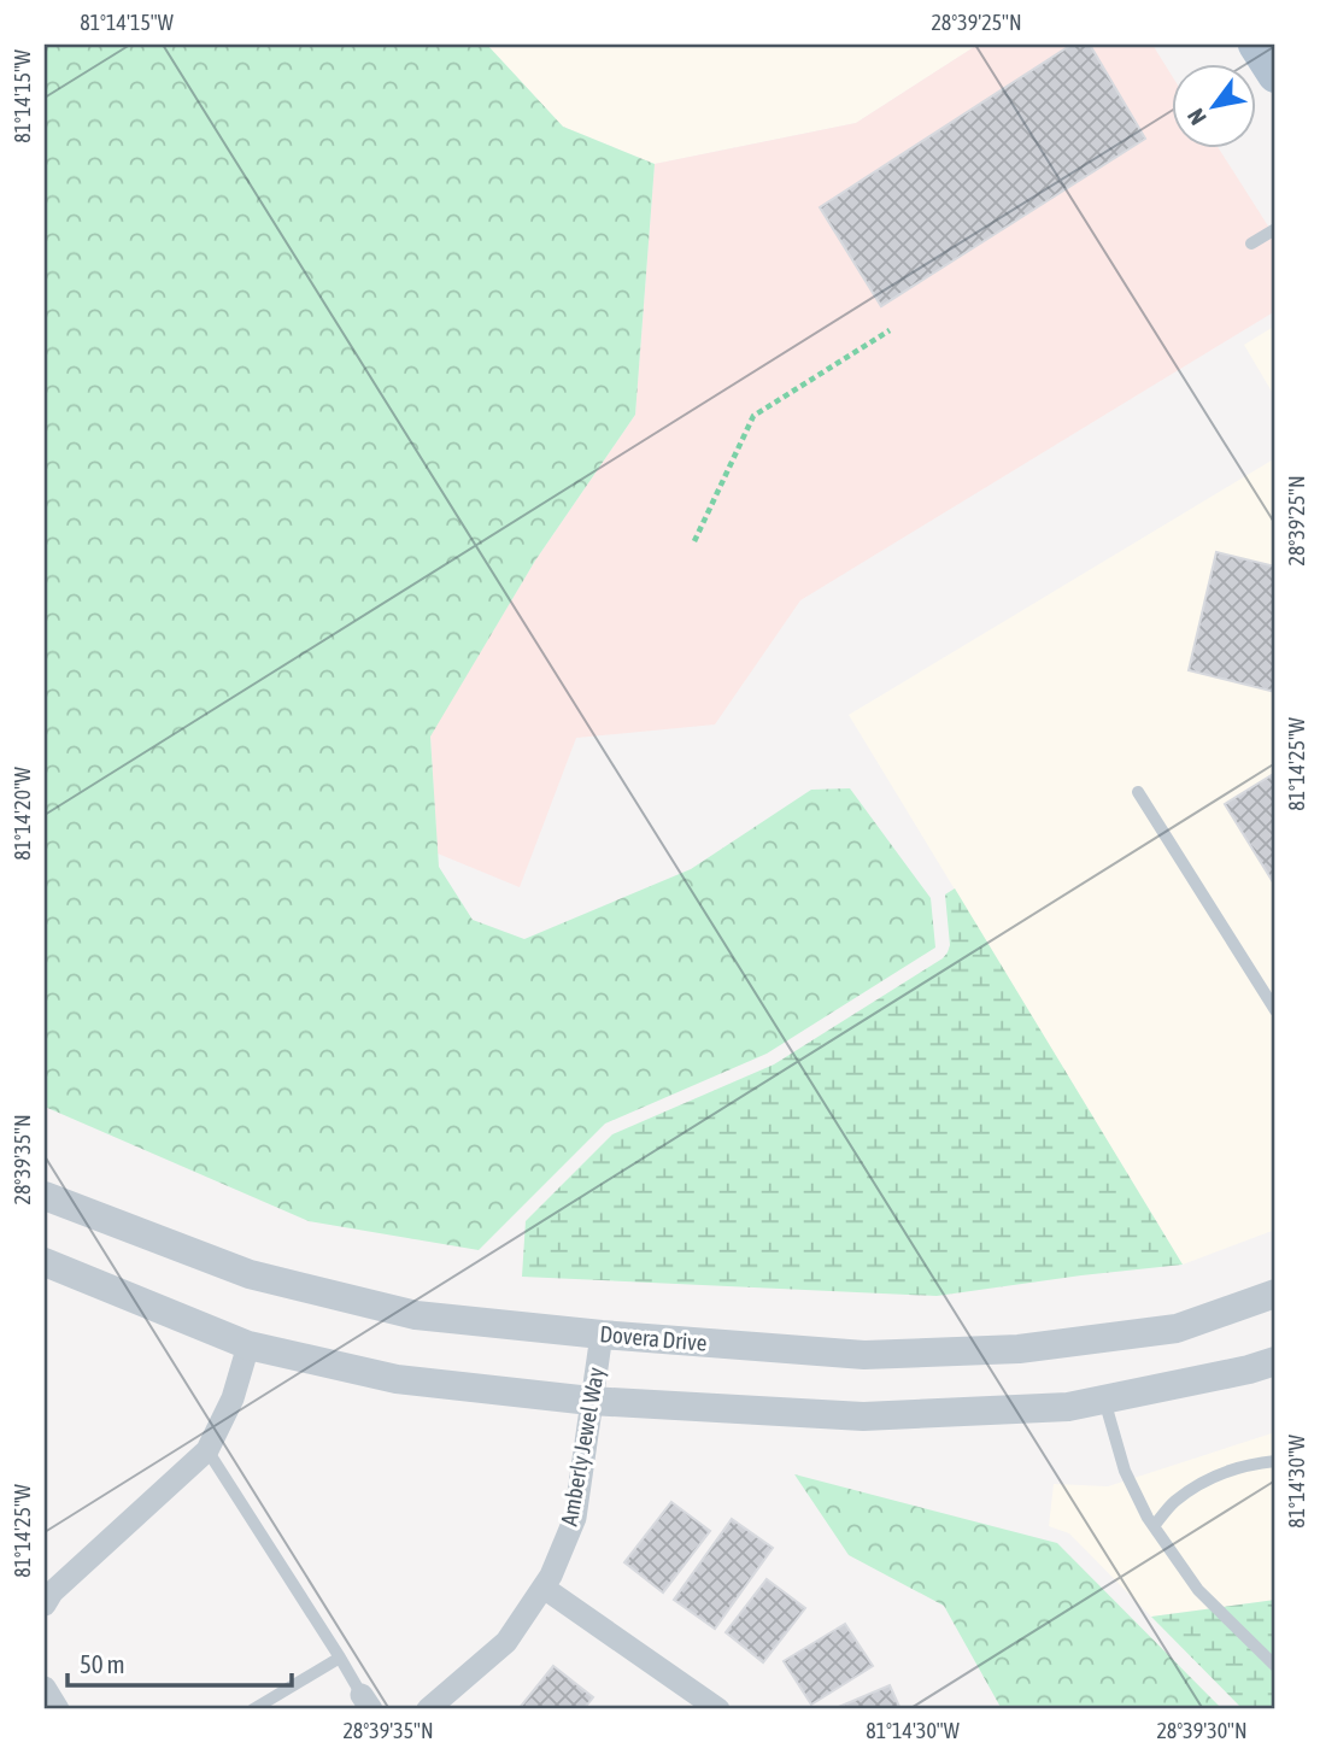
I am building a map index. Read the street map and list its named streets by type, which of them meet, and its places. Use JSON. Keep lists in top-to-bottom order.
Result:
{
  "streets": {
    "street": ["Dovera Drive", "Amberly Jewel Way"]
  },
  "crossings": [
    ["Dovera Drive", "Amberly Jewel Way"]
  ],
  "scale_bar": "50 m",
  "north": "bottom left",
  "coordinates": [
    "81°14'15\"W",
    "28°39'25\"N",
    "81°14'25\"W",
    "81°14'20\"W",
    "28°39'35\"N",
    "81°14'30\"W",
    "28°39'30\"N"
  ]
}
